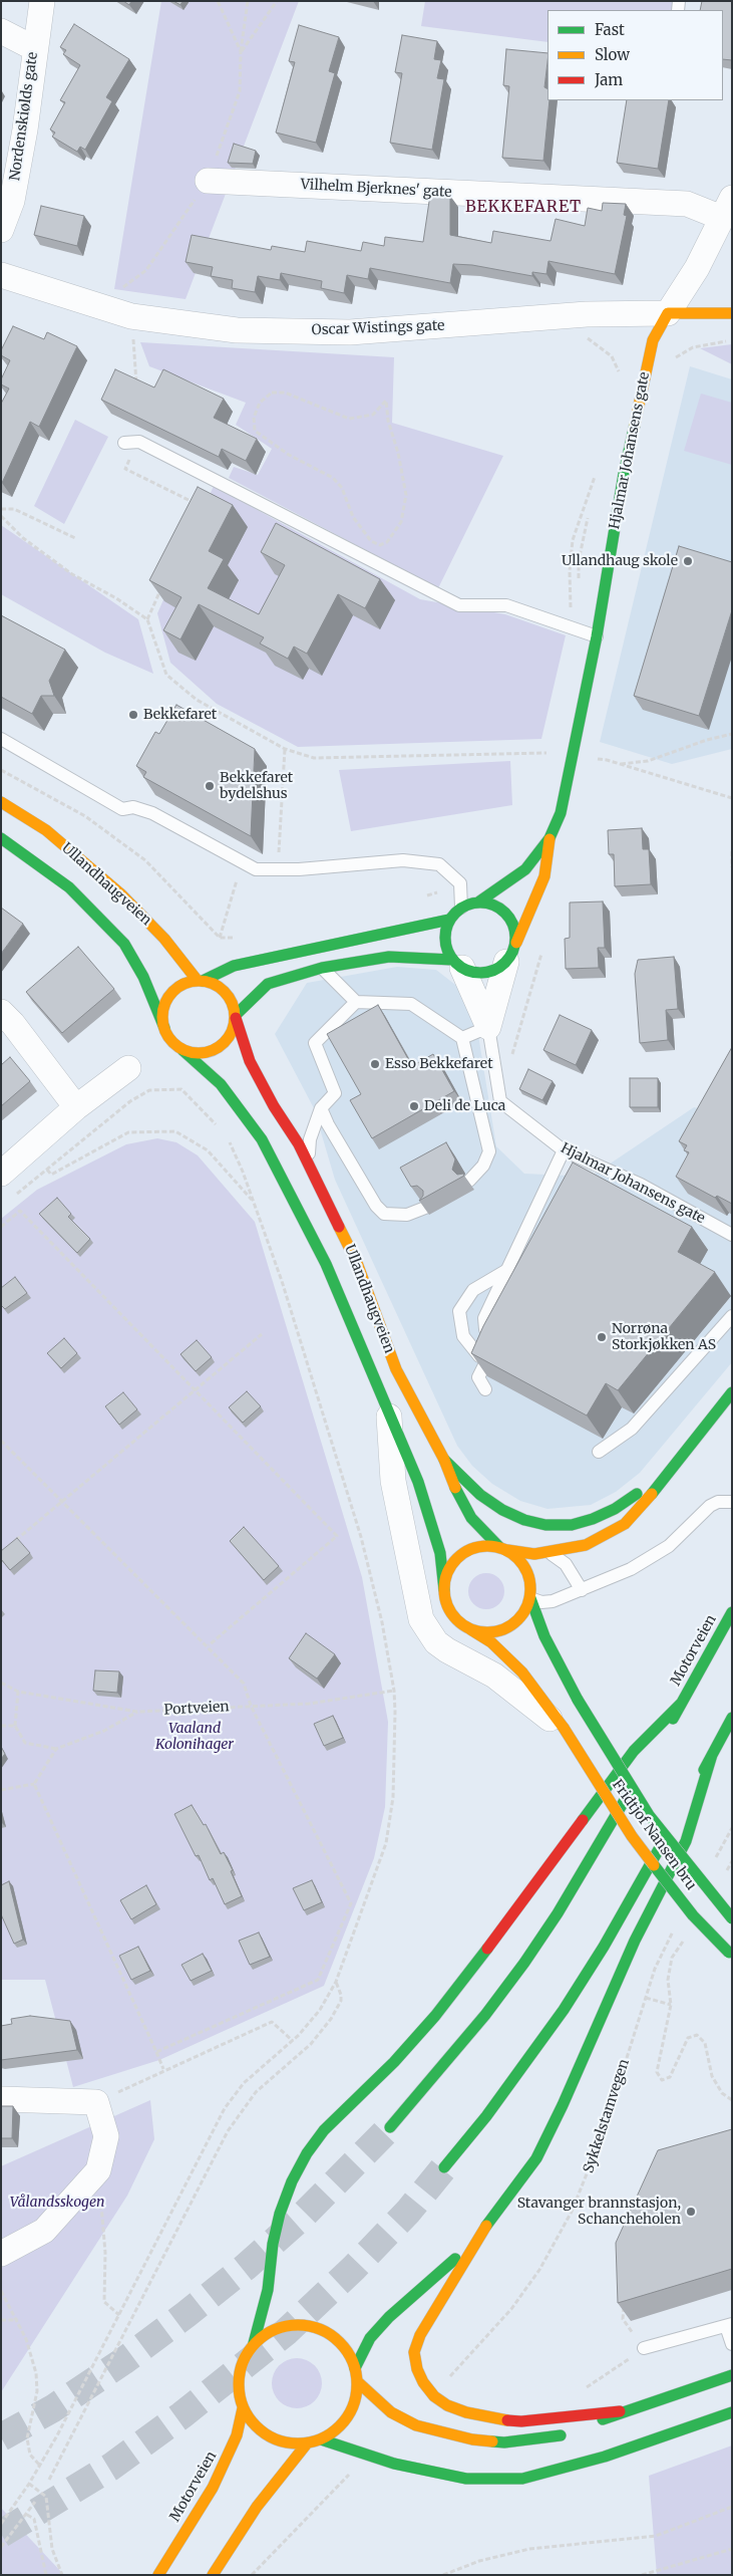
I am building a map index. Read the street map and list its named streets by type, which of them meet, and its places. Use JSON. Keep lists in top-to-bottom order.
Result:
{
  "streets": {
    "main road": [
      "Oscar Wistings gate",
      "Hjalmar Johansens gate",
      "Ullandhaugveien",
      "Motorveien",
      "Fridtjof Nansen bru"
    ],
    "street": ["Nordenskiølds gate", "Vilhelm Bjerknes' gate"],
    "path": ["Portveien", "Sykkelstamvegen"]
  },
  "crossings": [
    ["Vilhelm Bjerknes' gate", "Hjalmar Johansens gate"],
    ["Oscar Wistings gate", "Hjalmar Johansens gate"],
    ["Ullandhaugveien", "Fridtjof Nansen bru"]
  ],
  "districts": ["BEKKEFARET"],
  "parks": ["Vaaland Kolonihager", "Vålandsskogen"],
  "places": [
    "Ullandhaug skole",
    "Bekkefaret",
    "Bekkefaret bydelshus",
    "Esso Bekkefaret",
    "Deli de Luca",
    "Norrøna Storkjøkken AS",
    "Stavanger brannstasjon, Schancheholen"
  ],
  "legend": ["Fast", "Slow", "Jam"]
}
